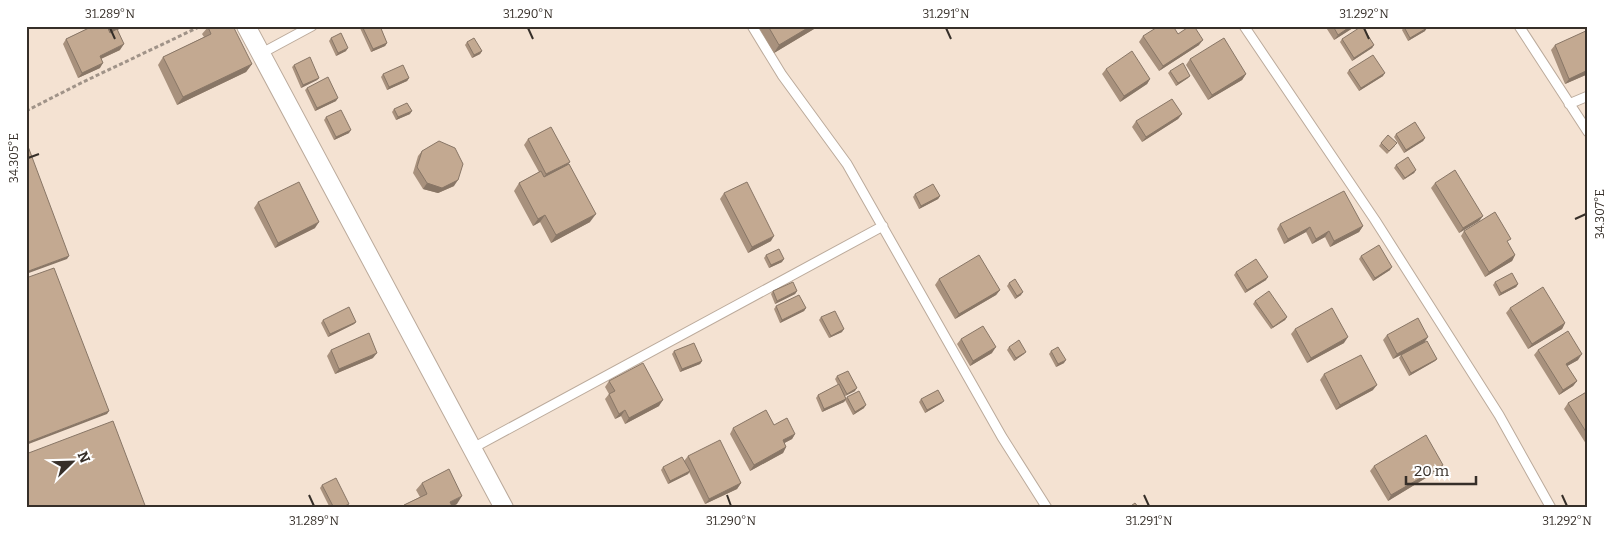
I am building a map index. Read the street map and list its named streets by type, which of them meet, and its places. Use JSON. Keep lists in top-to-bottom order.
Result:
{
  "scale_bar": "20 m",
  "north": "top right",
  "coordinates": [
    "31.289°N",
    "31.290°N",
    "31.291°N",
    "31.292°N",
    "34.305°E",
    "34.307°E"
  ]
}
